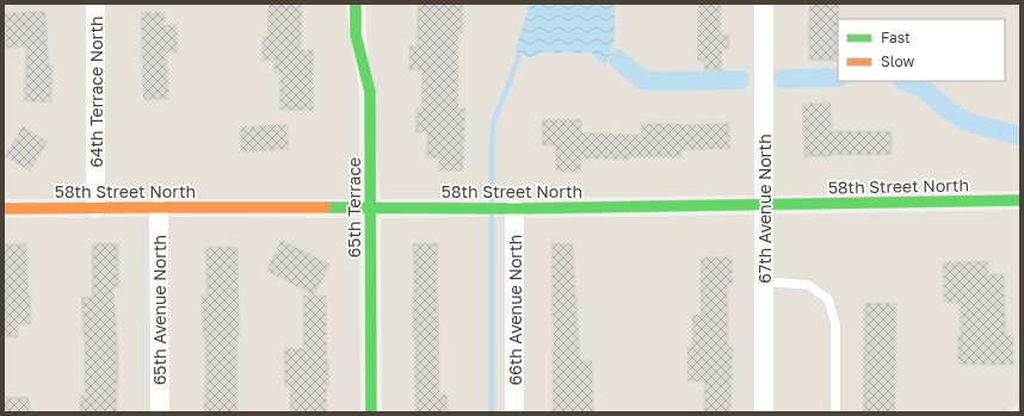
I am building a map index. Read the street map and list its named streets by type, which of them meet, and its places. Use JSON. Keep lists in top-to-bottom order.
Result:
{
  "streets": {
    "street": [
      "64th Terrace North",
      "58th Street North",
      "65th Terrace",
      "67th Avenue North",
      "65th Avenue North",
      "66th Avenue North"
    ]
  },
  "crossings": [
    ["64th Terrace North", "58th Street North"],
    ["58th Street North", "65th Terrace"],
    ["58th Street North", "67th Avenue North"],
    ["58th Street North", "65th Avenue North"],
    ["58th Street North", "66th Avenue North"]
  ],
  "legend": ["Fast", "Slow"]
}
